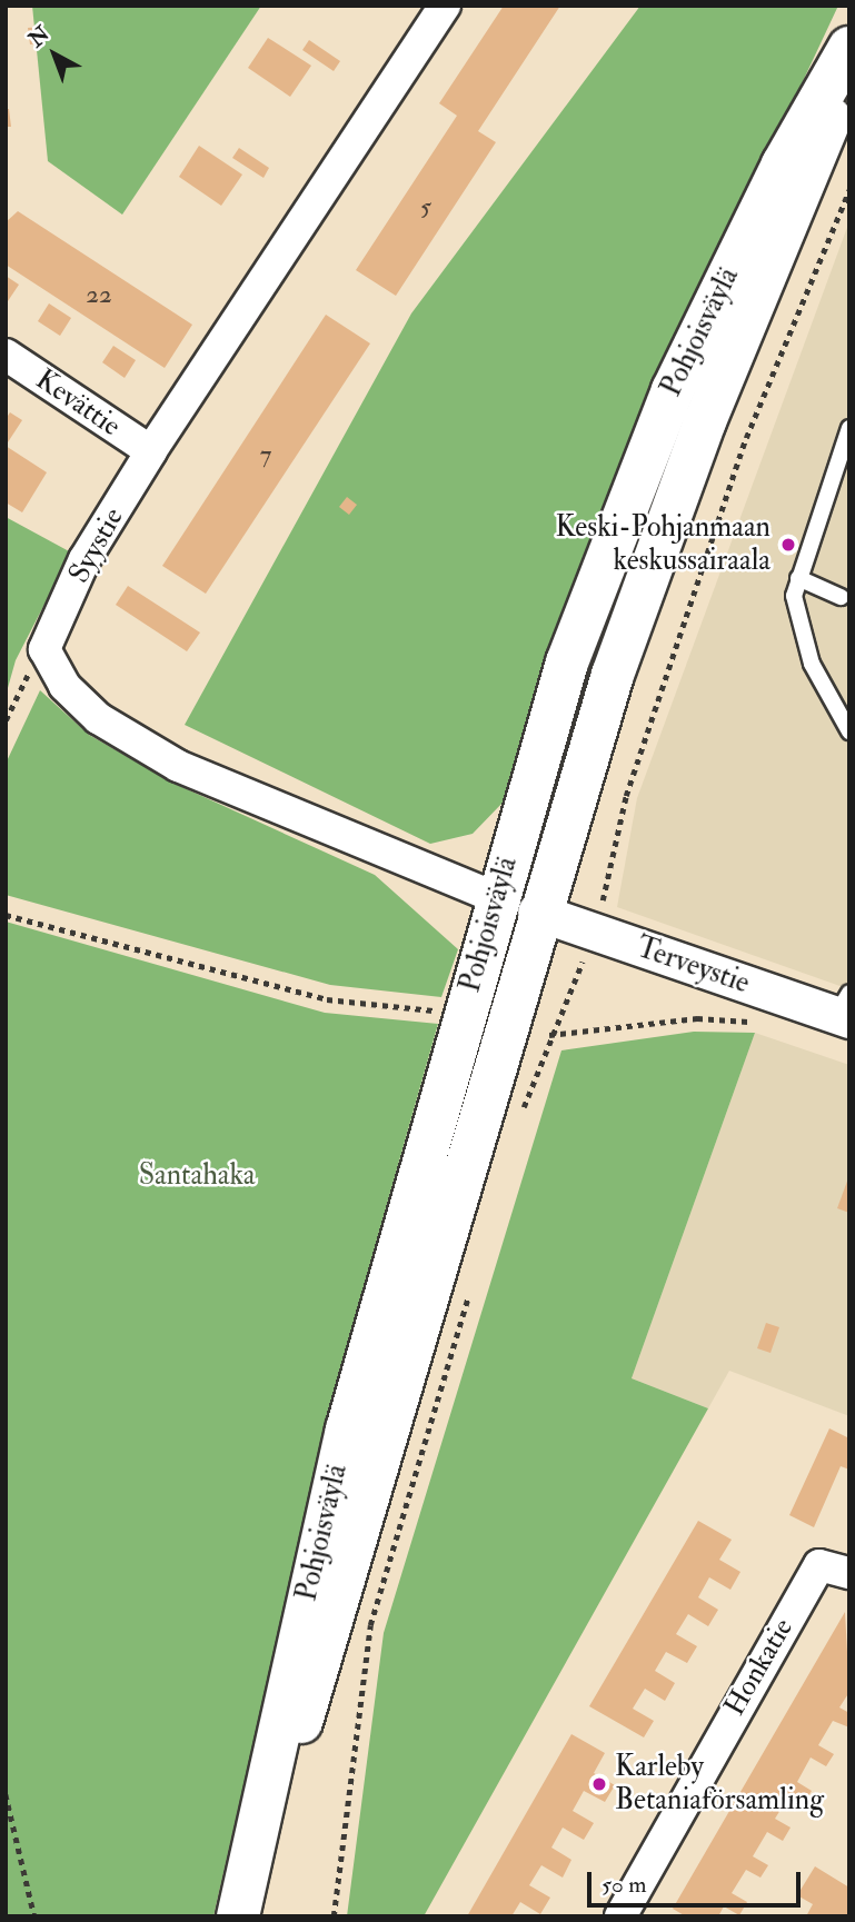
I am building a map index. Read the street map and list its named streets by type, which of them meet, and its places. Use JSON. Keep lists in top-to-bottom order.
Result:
{
  "streets": {
    "main road": ["Pohjoisväylä"],
    "street": [
      "Kevättie",
      "Syystie",
      "Terveystie",
      "Honkatie"
    ]
  },
  "crossings": [
    ["Pohjoisväylä", "Terveystie"],
    ["Kevättie", "Syystie"]
  ],
  "parks": ["Santahaka"],
  "places": ["Keski-Pohjanmaan keskussairaala", "Karleby Betaniaförsamling"],
  "house_numbers": ["5", "22", "7"],
  "scale_bar": "50 m",
  "north": "top left"
}
